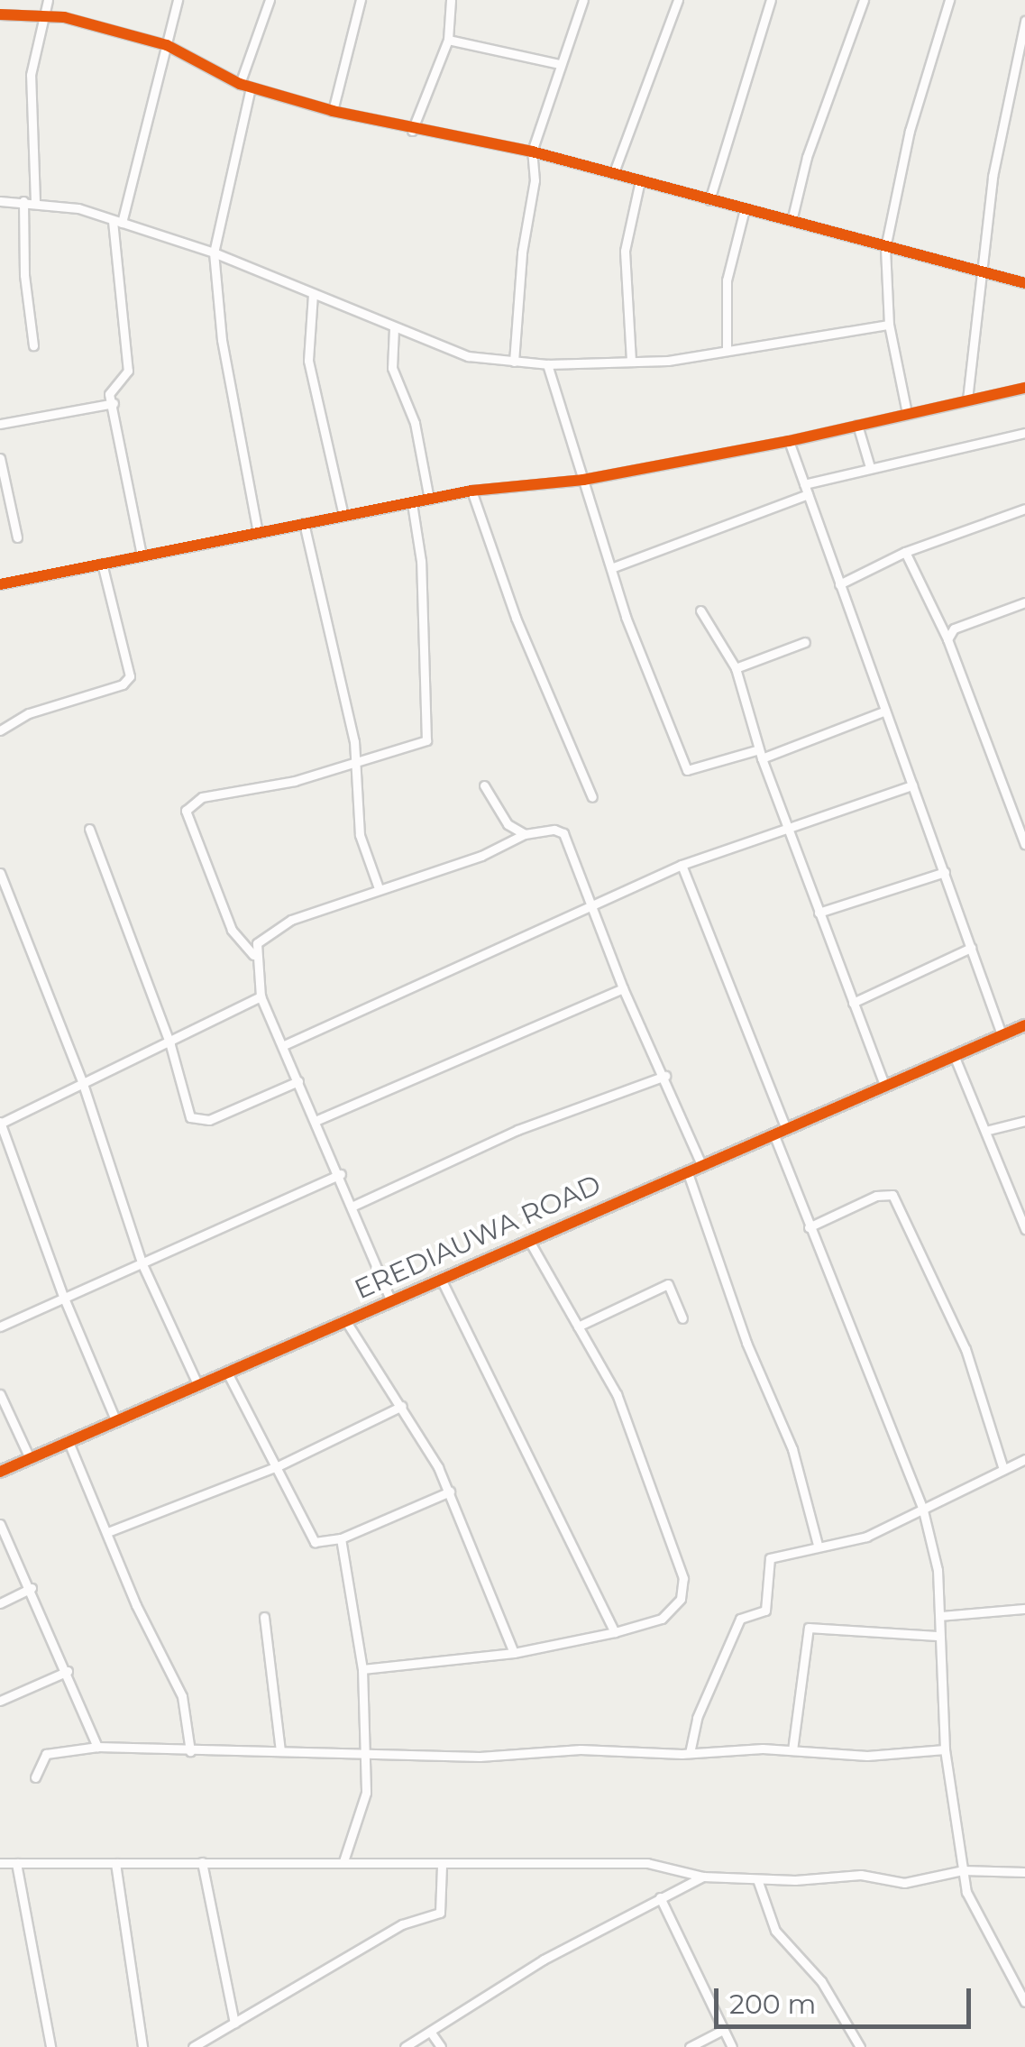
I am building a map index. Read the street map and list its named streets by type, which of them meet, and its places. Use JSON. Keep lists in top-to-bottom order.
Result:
{
  "streets": {
    "street": ["EREDIAUWA ROAD"]
  },
  "scale_bar": "200 m"
}
